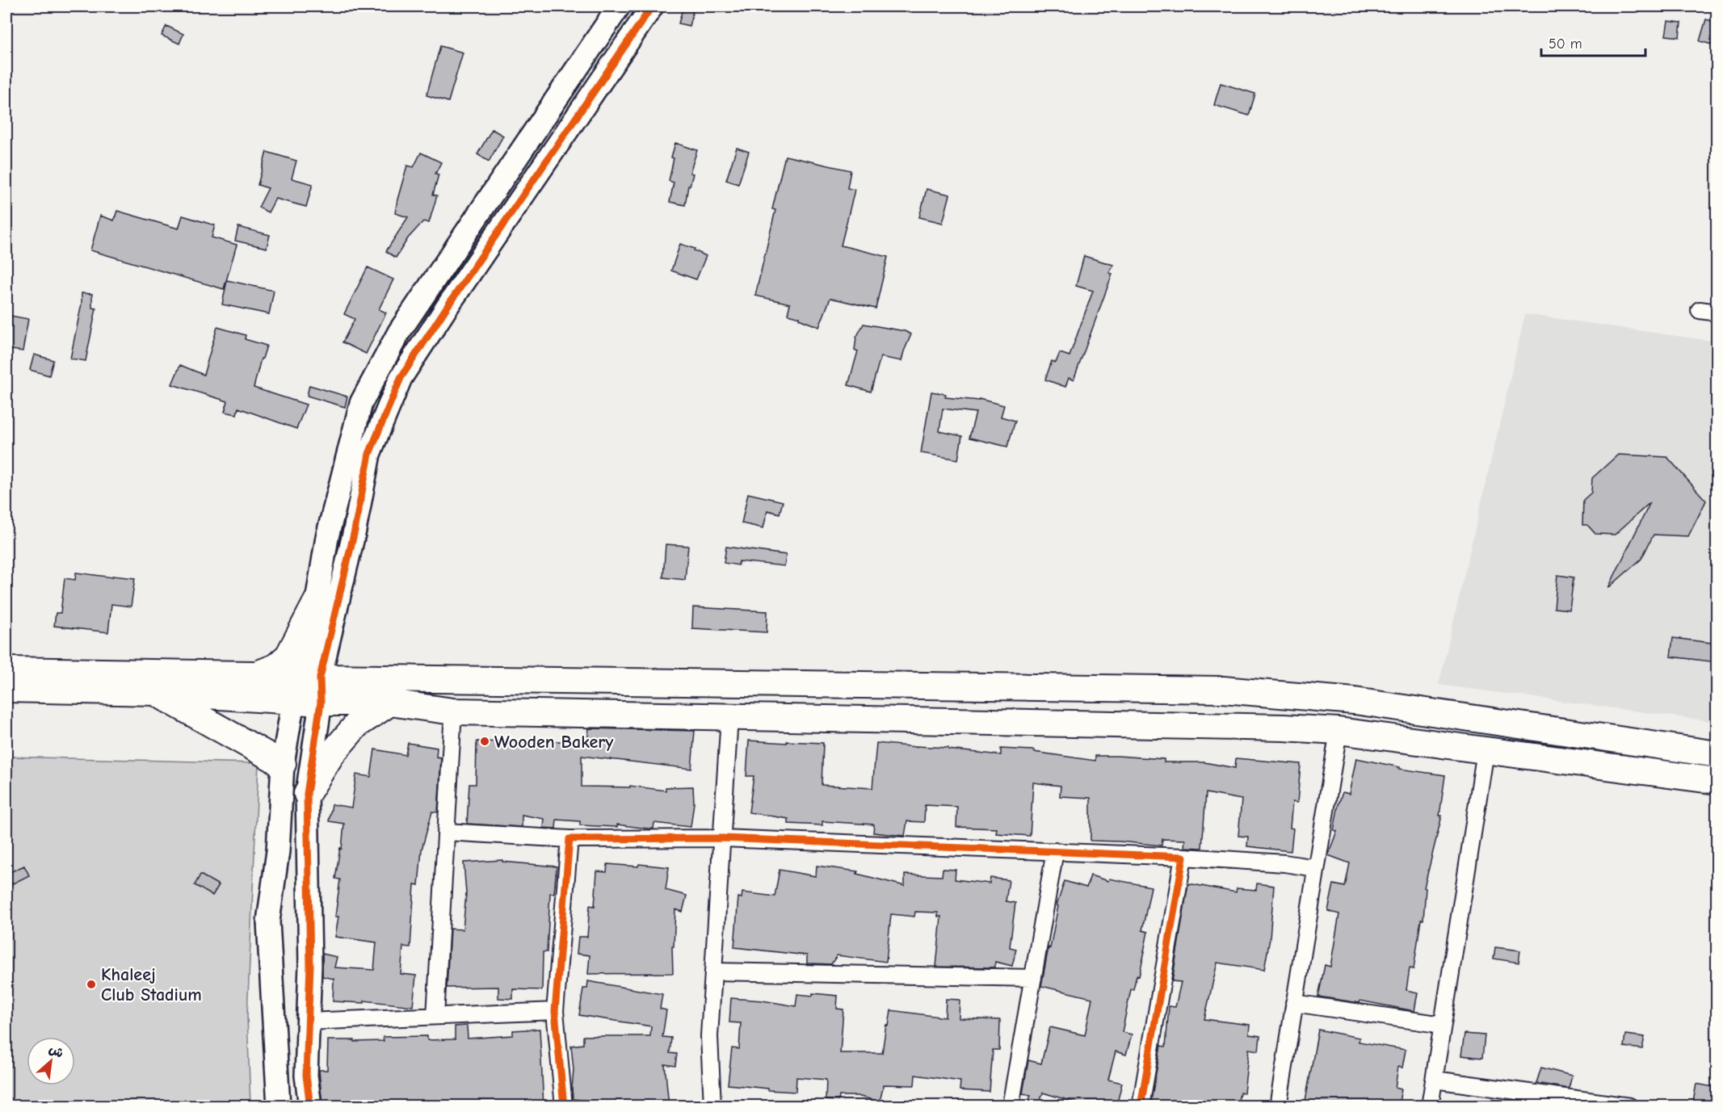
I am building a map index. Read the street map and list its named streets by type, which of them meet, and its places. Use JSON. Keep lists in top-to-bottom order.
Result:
{
  "places": ["Wooden Bakery", "Khaleej Club Stadium"],
  "scale_bar": "50 m",
  "north": "top right"
}
